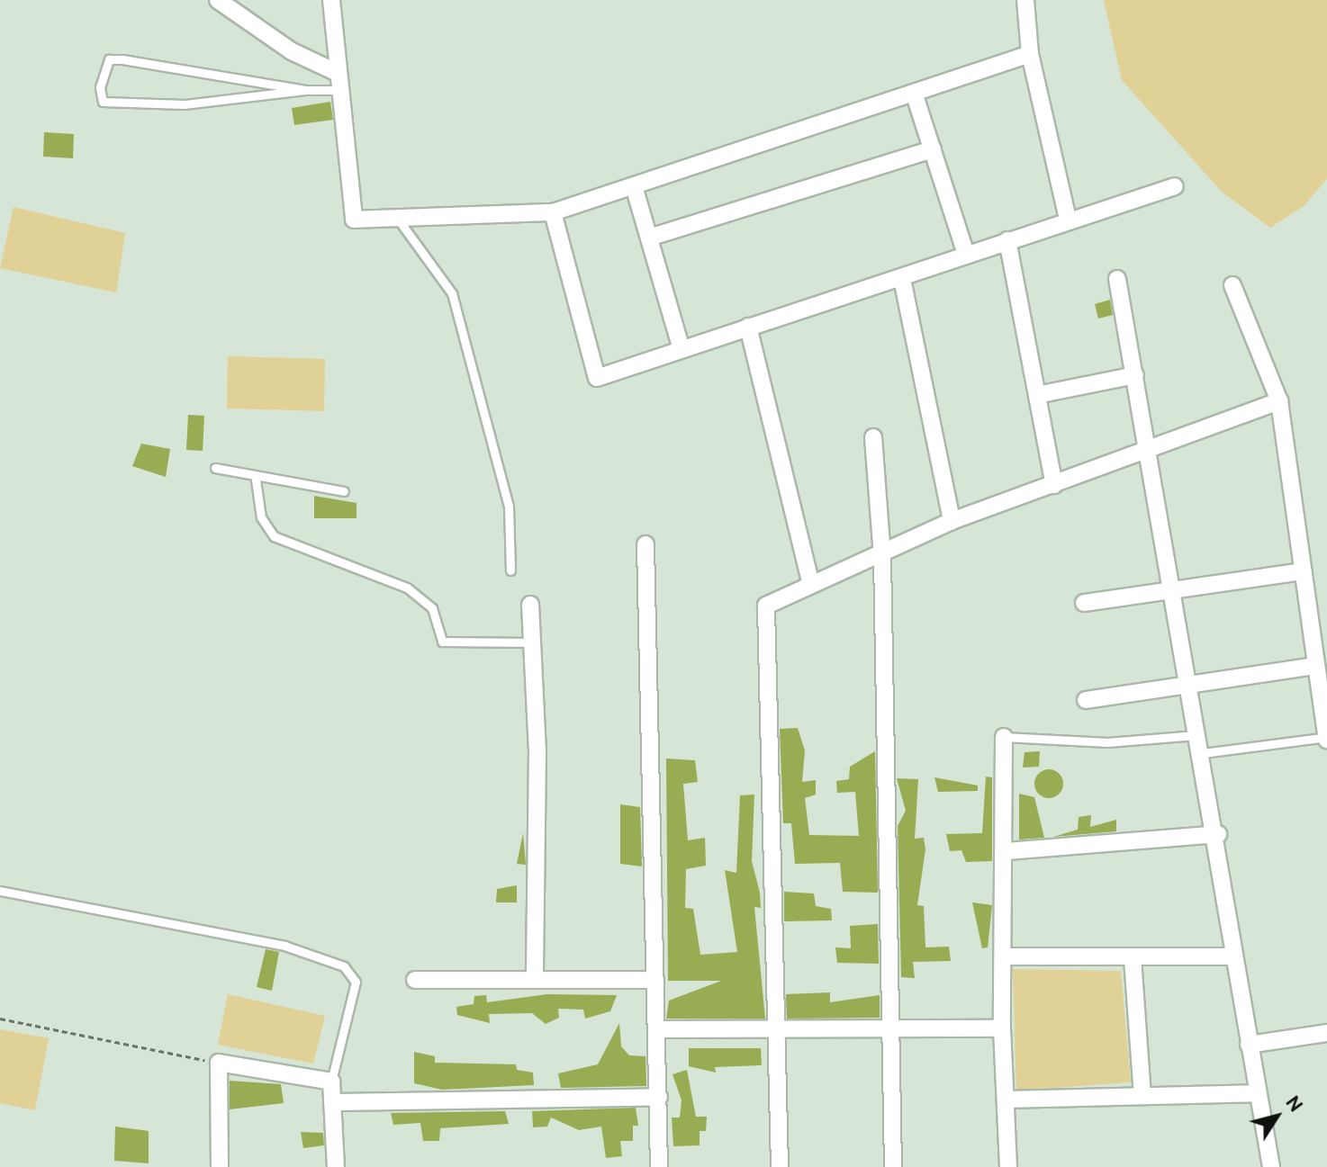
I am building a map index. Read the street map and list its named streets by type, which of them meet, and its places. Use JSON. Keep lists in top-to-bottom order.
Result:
{
  "north": "top right"
}
